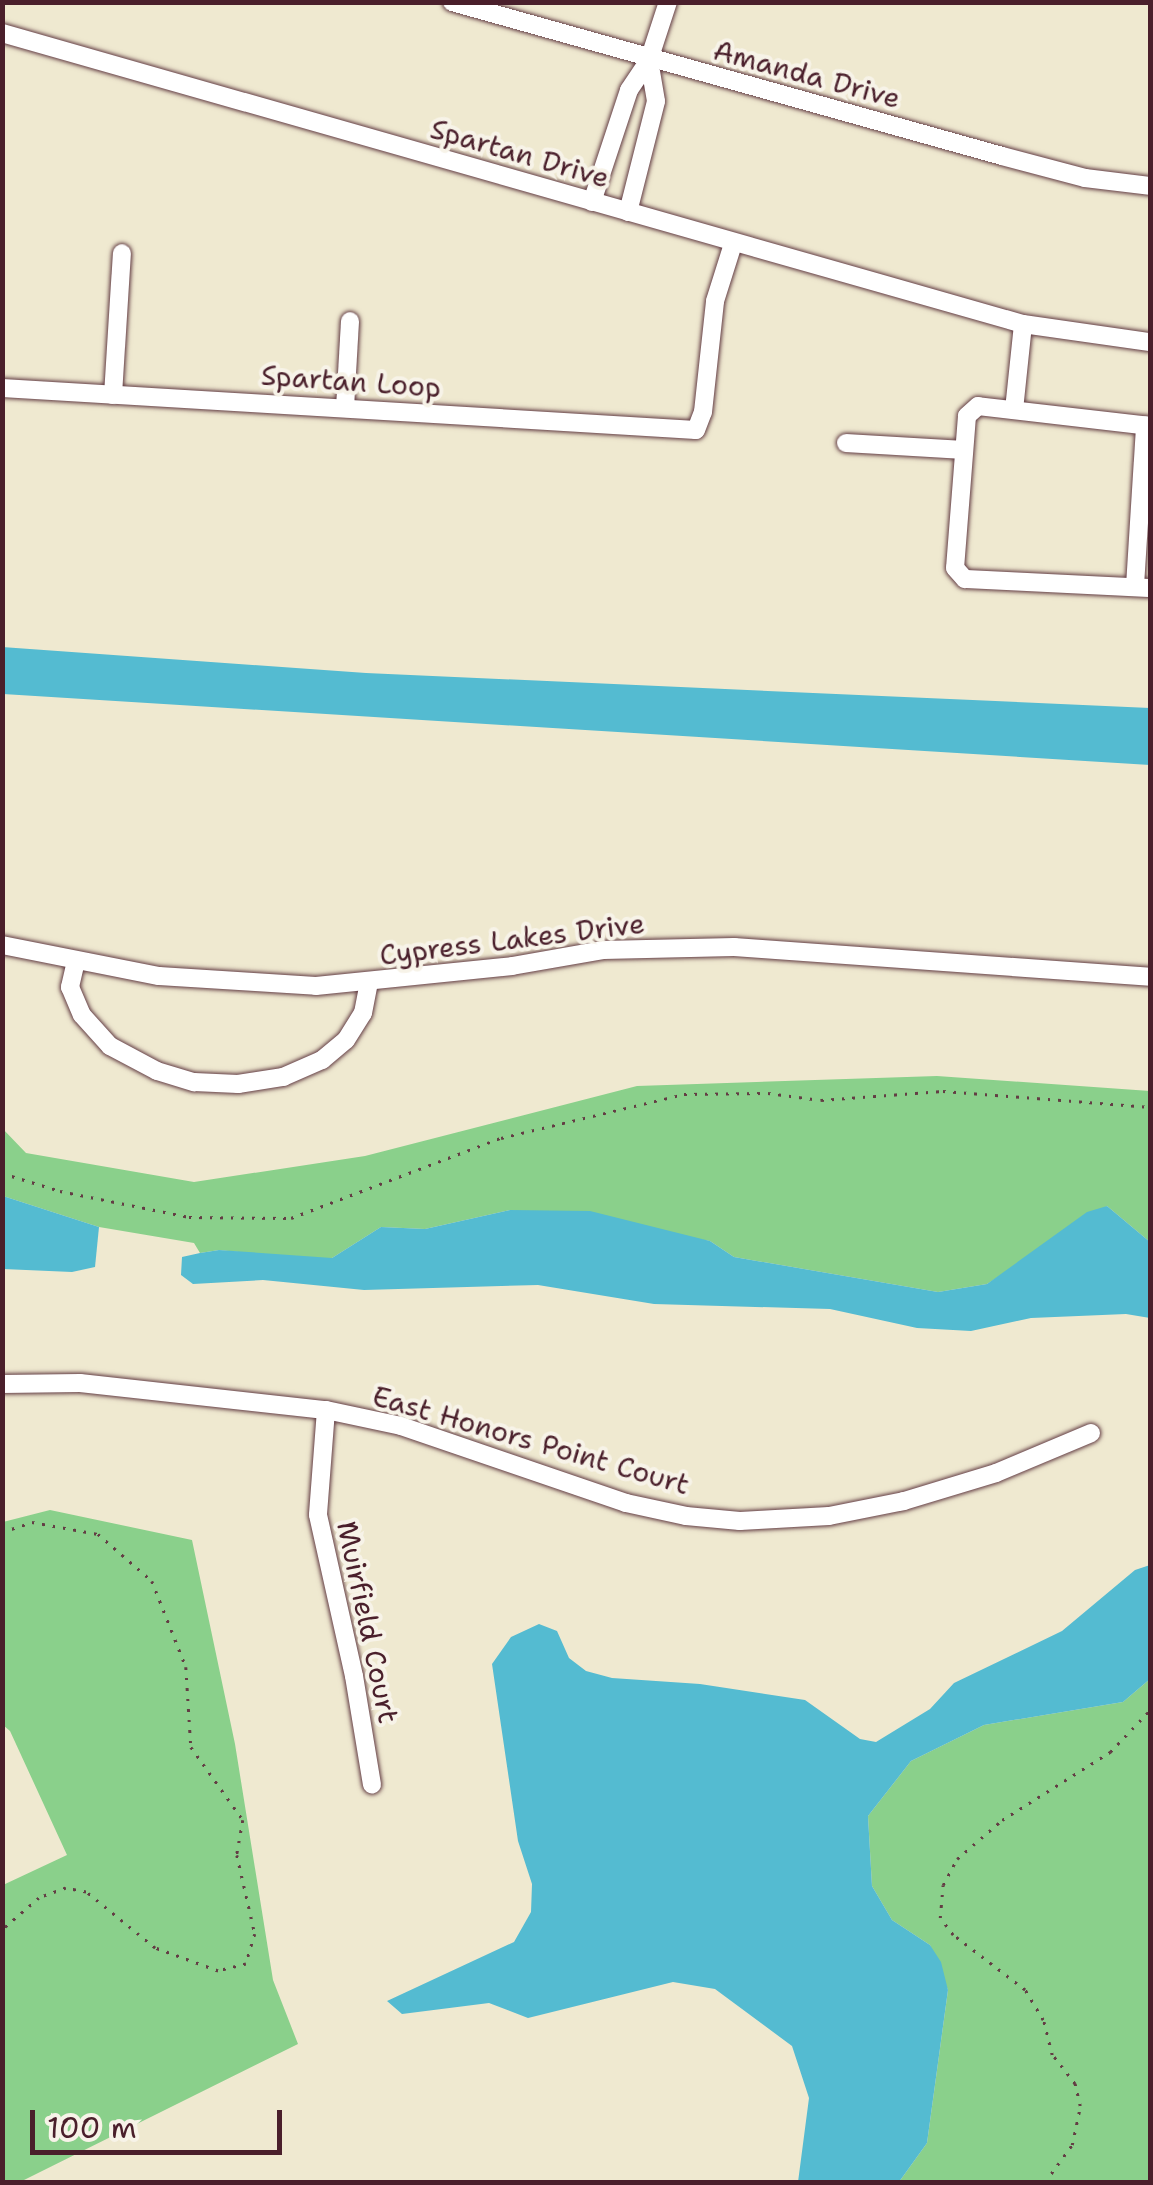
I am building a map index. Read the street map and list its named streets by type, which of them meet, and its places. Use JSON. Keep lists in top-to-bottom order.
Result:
{
  "streets": {
    "street": [
      "Amanda Drive",
      "Spartan Drive",
      "Spartan Loop",
      "Cypress Lakes Drive",
      "East Honors Point Court",
      "Muirfield Court"
    ]
  },
  "crossings": [
    ["Spartan Drive", "Spartan Loop"],
    ["East Honors Point Court", "Muirfield Court"]
  ],
  "scale_bar": "100 m"
}
